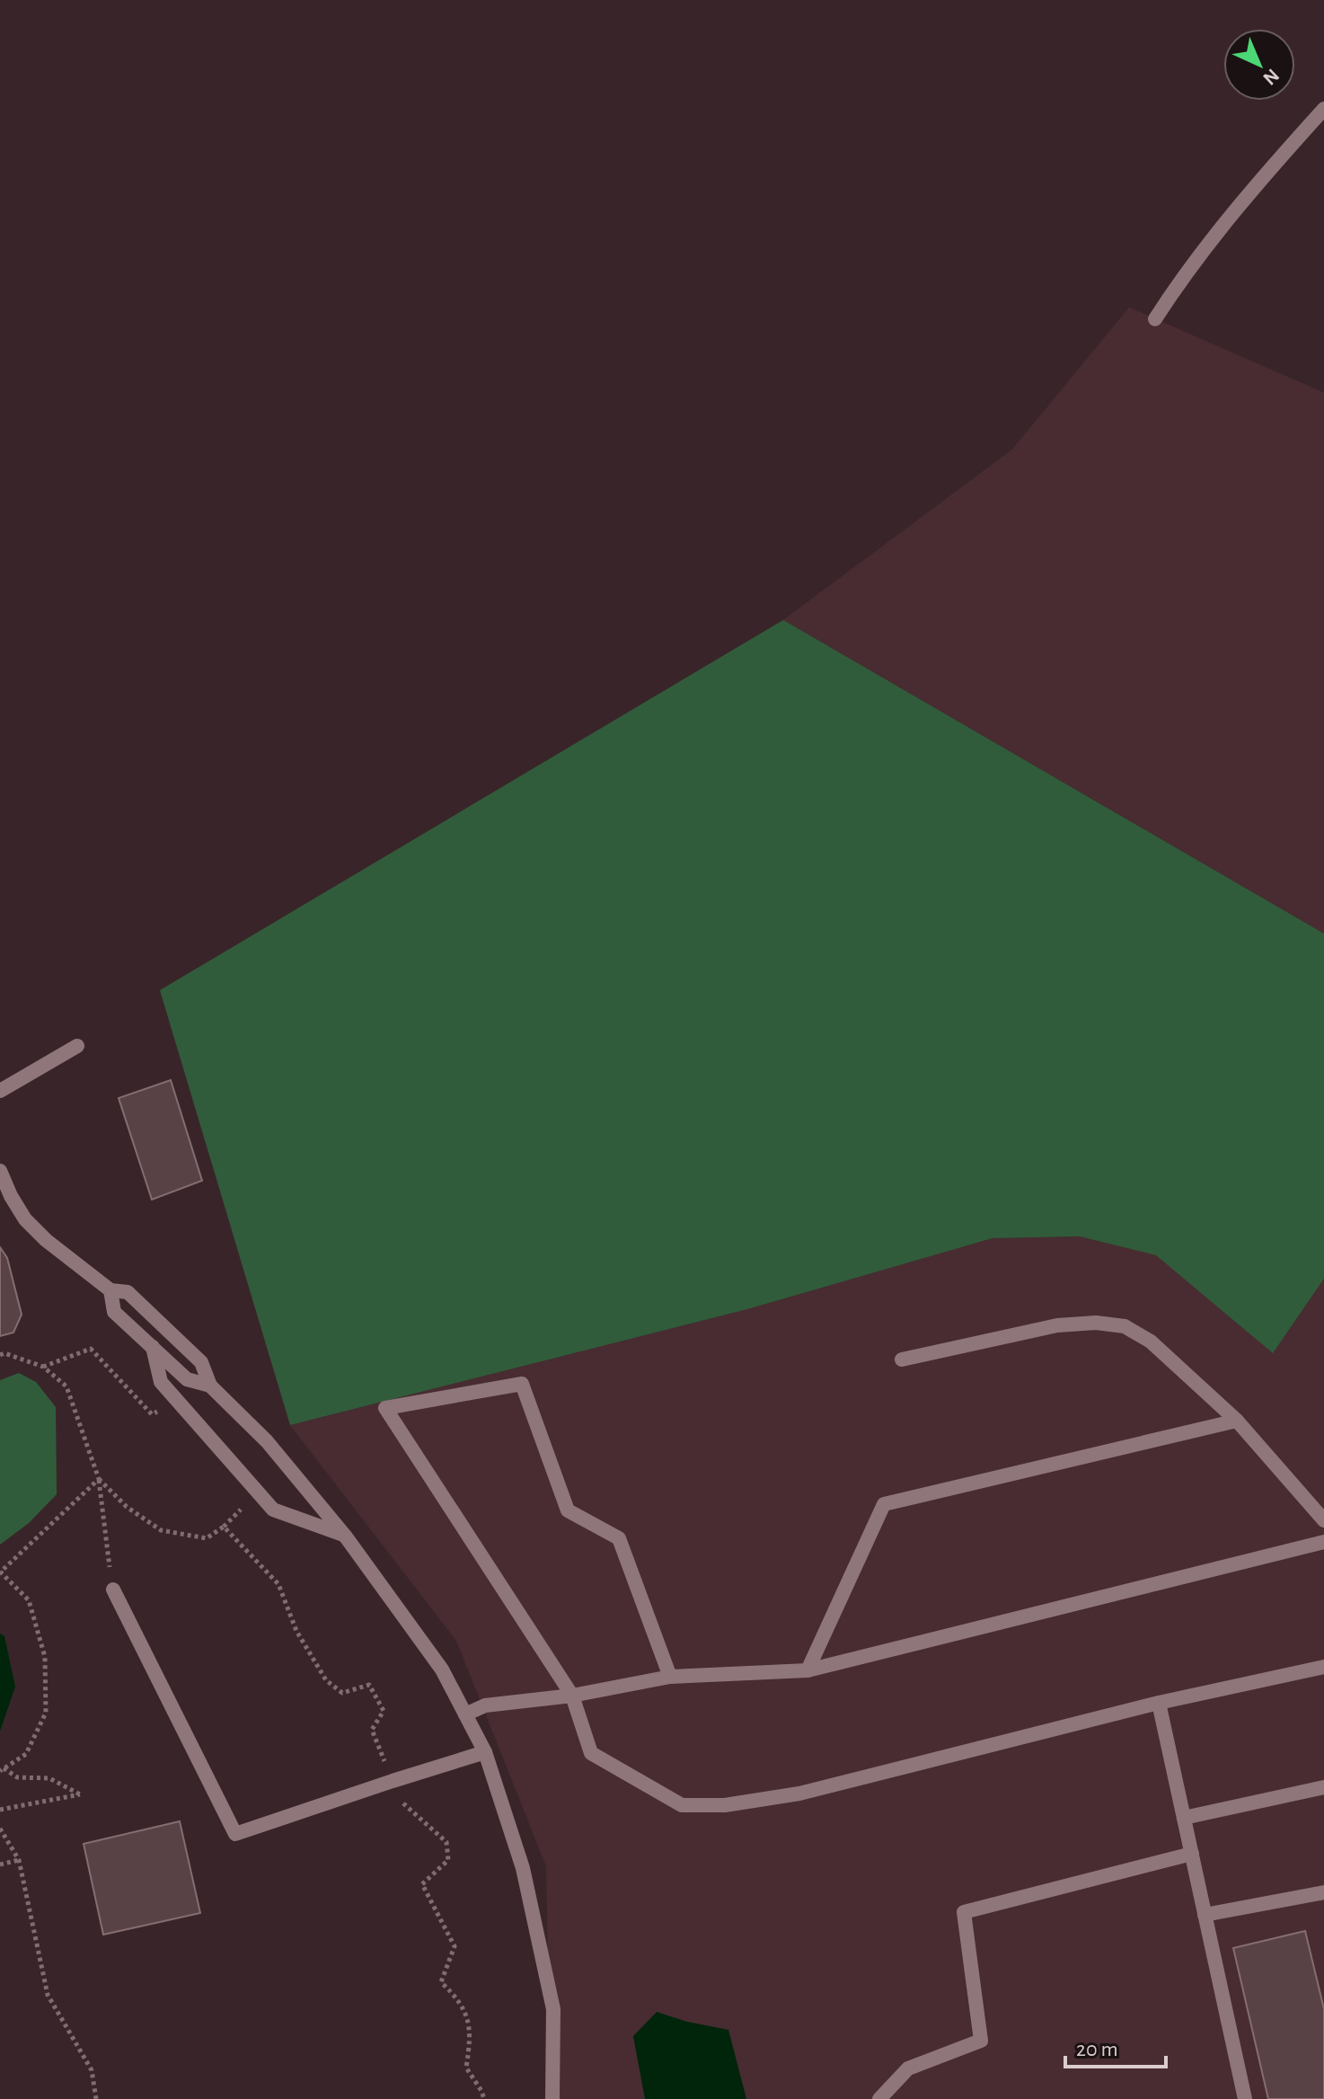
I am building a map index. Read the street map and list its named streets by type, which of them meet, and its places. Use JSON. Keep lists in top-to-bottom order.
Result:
{
  "scale_bar": "20 m",
  "north": "bottom right"
}
